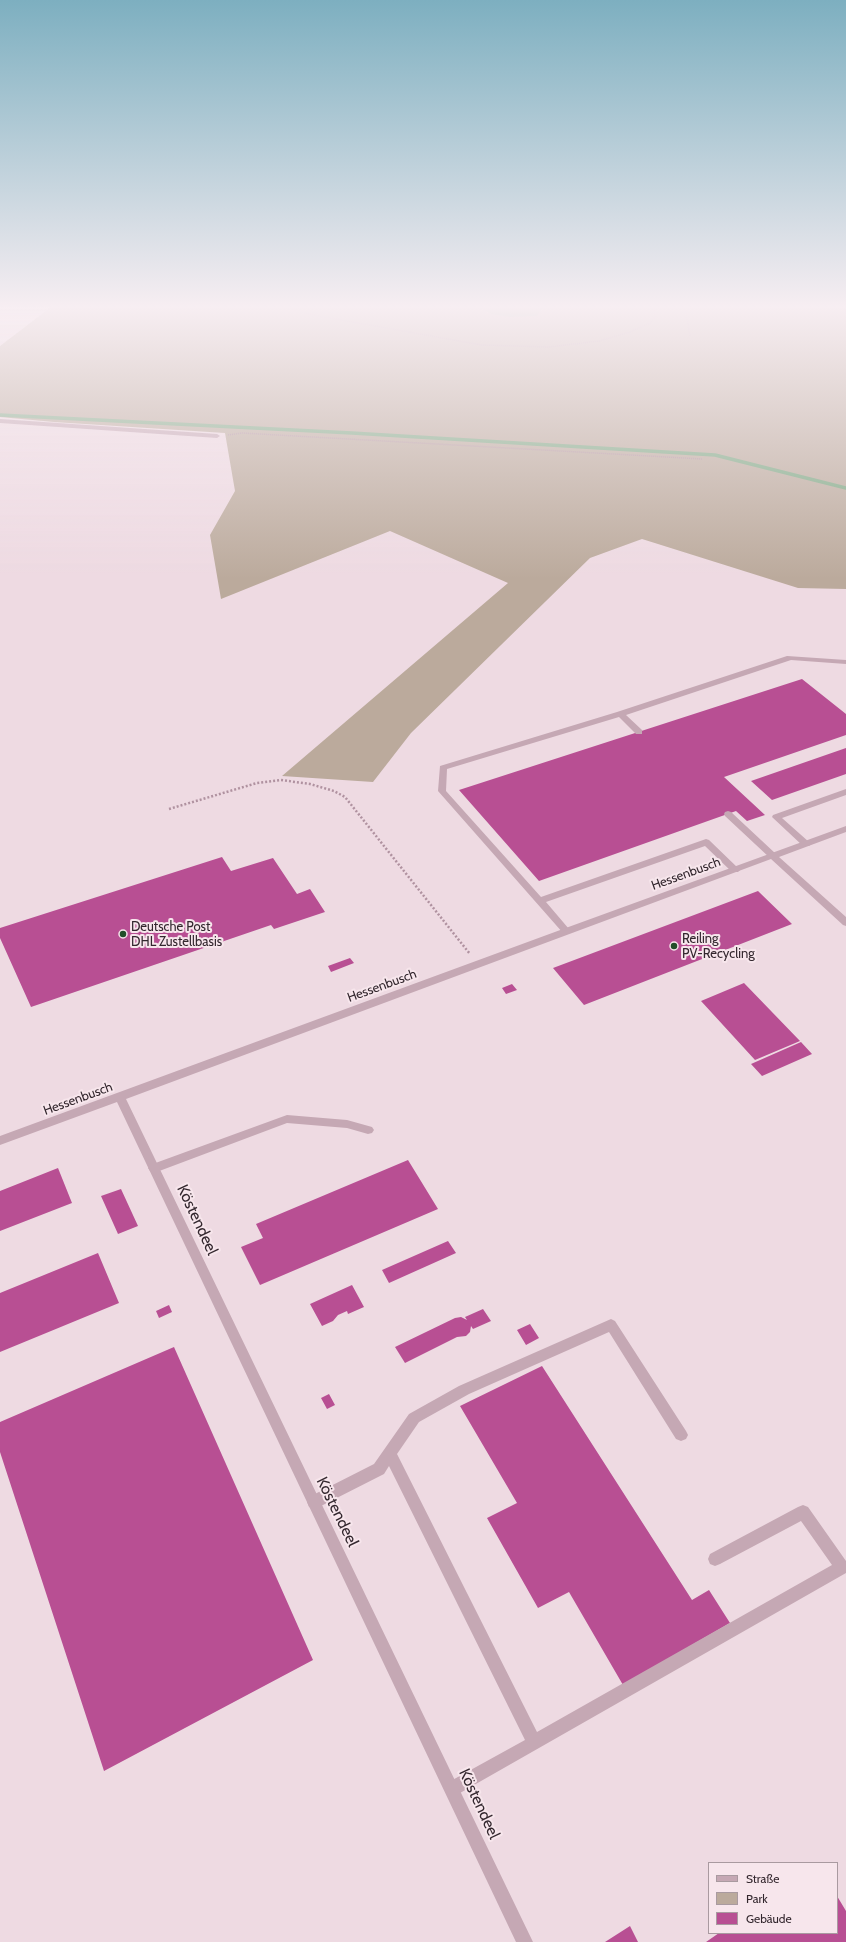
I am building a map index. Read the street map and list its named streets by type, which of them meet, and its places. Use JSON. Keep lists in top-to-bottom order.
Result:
{
  "streets": {
    "street": ["Hessenbusch", "Köstendeel"]
  },
  "crossings": [
    ["Hessenbusch", "Köstendeel"]
  ],
  "places": ["Deutsche Post DHL Zustellbasis", "Reiling PV-Recycling"],
  "legend": ["Straße", "Park", "Gebäude"]
}
